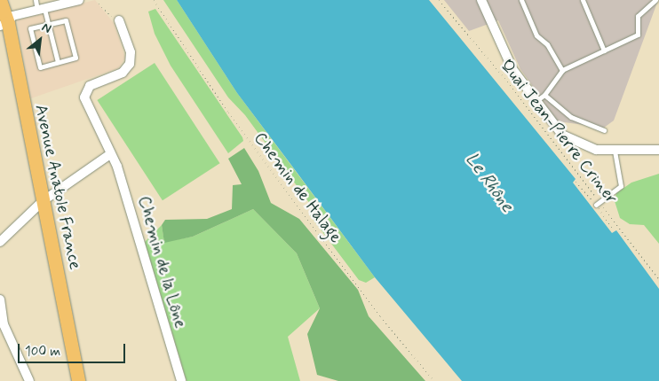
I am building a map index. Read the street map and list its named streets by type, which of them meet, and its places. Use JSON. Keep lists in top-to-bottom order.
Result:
{
  "streets": {
    "main road": ["Avenue Anatole France"],
    "street": ["Chemin de la Lône"],
    "path": ["Quai Jean-Pierre Criner", "Chemin de Halage"]
  },
  "water": ["Le Rhône"],
  "scale_bar": "100 m",
  "north": "top right"
}
